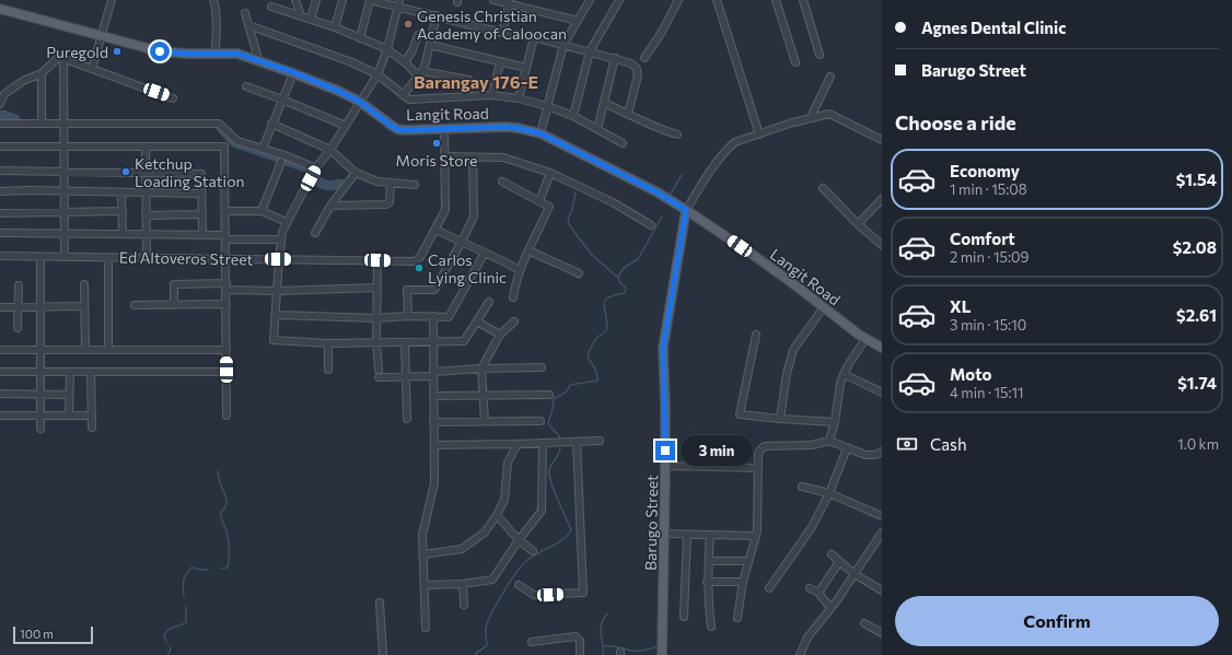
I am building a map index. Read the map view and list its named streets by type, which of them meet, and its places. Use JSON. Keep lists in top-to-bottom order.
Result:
{
  "streets": {
    "main road": ["Langit Road", "Barugo Street"],
    "street": ["Ed Altoveros Street"]
  },
  "crossings": [
    ["Langit Road", "Ed Altoveros Street"],
    ["Langit Road", "Barugo Street"]
  ],
  "districts": ["Barangay 176-E"],
  "places": [
    "Genesis Christian Academy of Caloocan",
    "Puregold",
    "Moris Store",
    "Ketchup Loading Station",
    "Carlos Lying Clinic"
  ],
  "scale_bar": "100 m",
  "page": {
    "banner": ["Agnes Dental Clinic", "Barugo Street"],
    "heading": "Choose a ride",
    "list": [
      {
        "name": "Economy",
        "note": "1 min · 15:08",
        "value": "$1.54"
      },
      {
        "name": "Comfort",
        "note": "2 min · 15:09",
        "value": "$2.08"
      },
      {
        "name": "XL",
        "note": "3 min · 15:10",
        "value": "$2.61"
      },
      {
        "name": "Moto",
        "note": "4 min · 15:11",
        "value": "$1.74"
      }
    ],
    "pay": ["Cash", "1.0 km"],
    "bubble": "3 min",
    "buttons": "Confirm",
    "scale": "100 m"
  }
}
